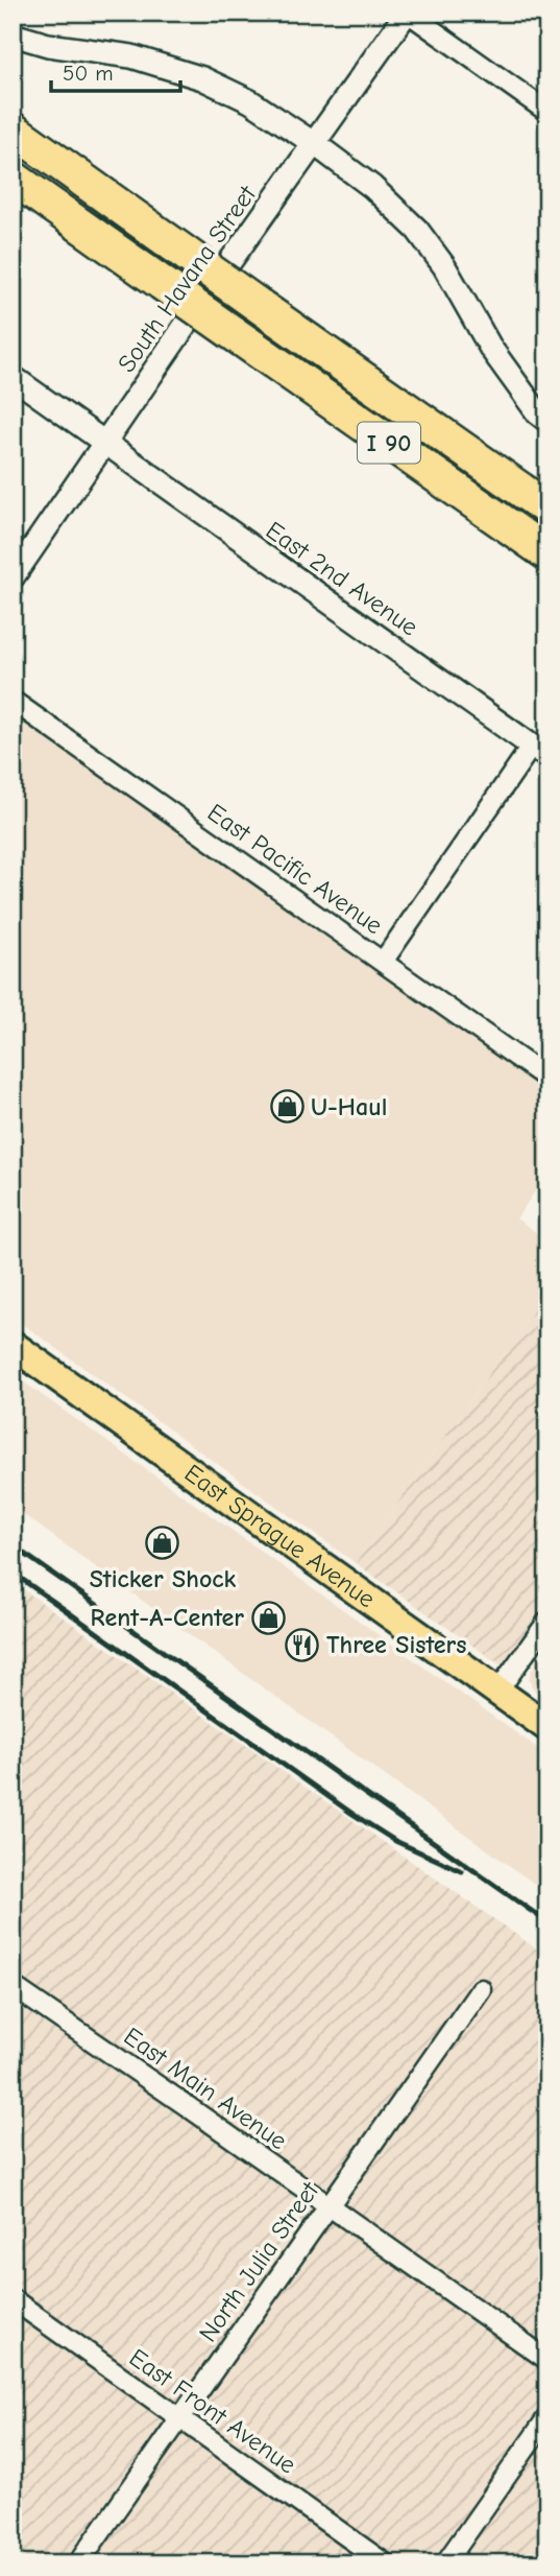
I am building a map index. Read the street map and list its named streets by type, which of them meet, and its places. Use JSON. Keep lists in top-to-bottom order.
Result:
{
  "streets": {
    "highway": ["I 90"],
    "main road": ["East Sprague Avenue"],
    "street": [
      "South Havana Street",
      "East 2nd Avenue",
      "East Pacific Avenue",
      "East Main Avenue",
      "North Julia Street",
      "East Front Avenue"
    ]
  },
  "crossings": [
    ["South Havana Street", "East 2nd Avenue"],
    ["East Main Avenue", "North Julia Street"],
    ["North Julia Street", "East Front Avenue"]
  ],
  "places": {
    "shop": ["U-Haul", "Sticker Shock", "Rent-A-Center"],
    "restaurant": ["Three Sisters"]
  },
  "scale_bar": "50 m"
}
